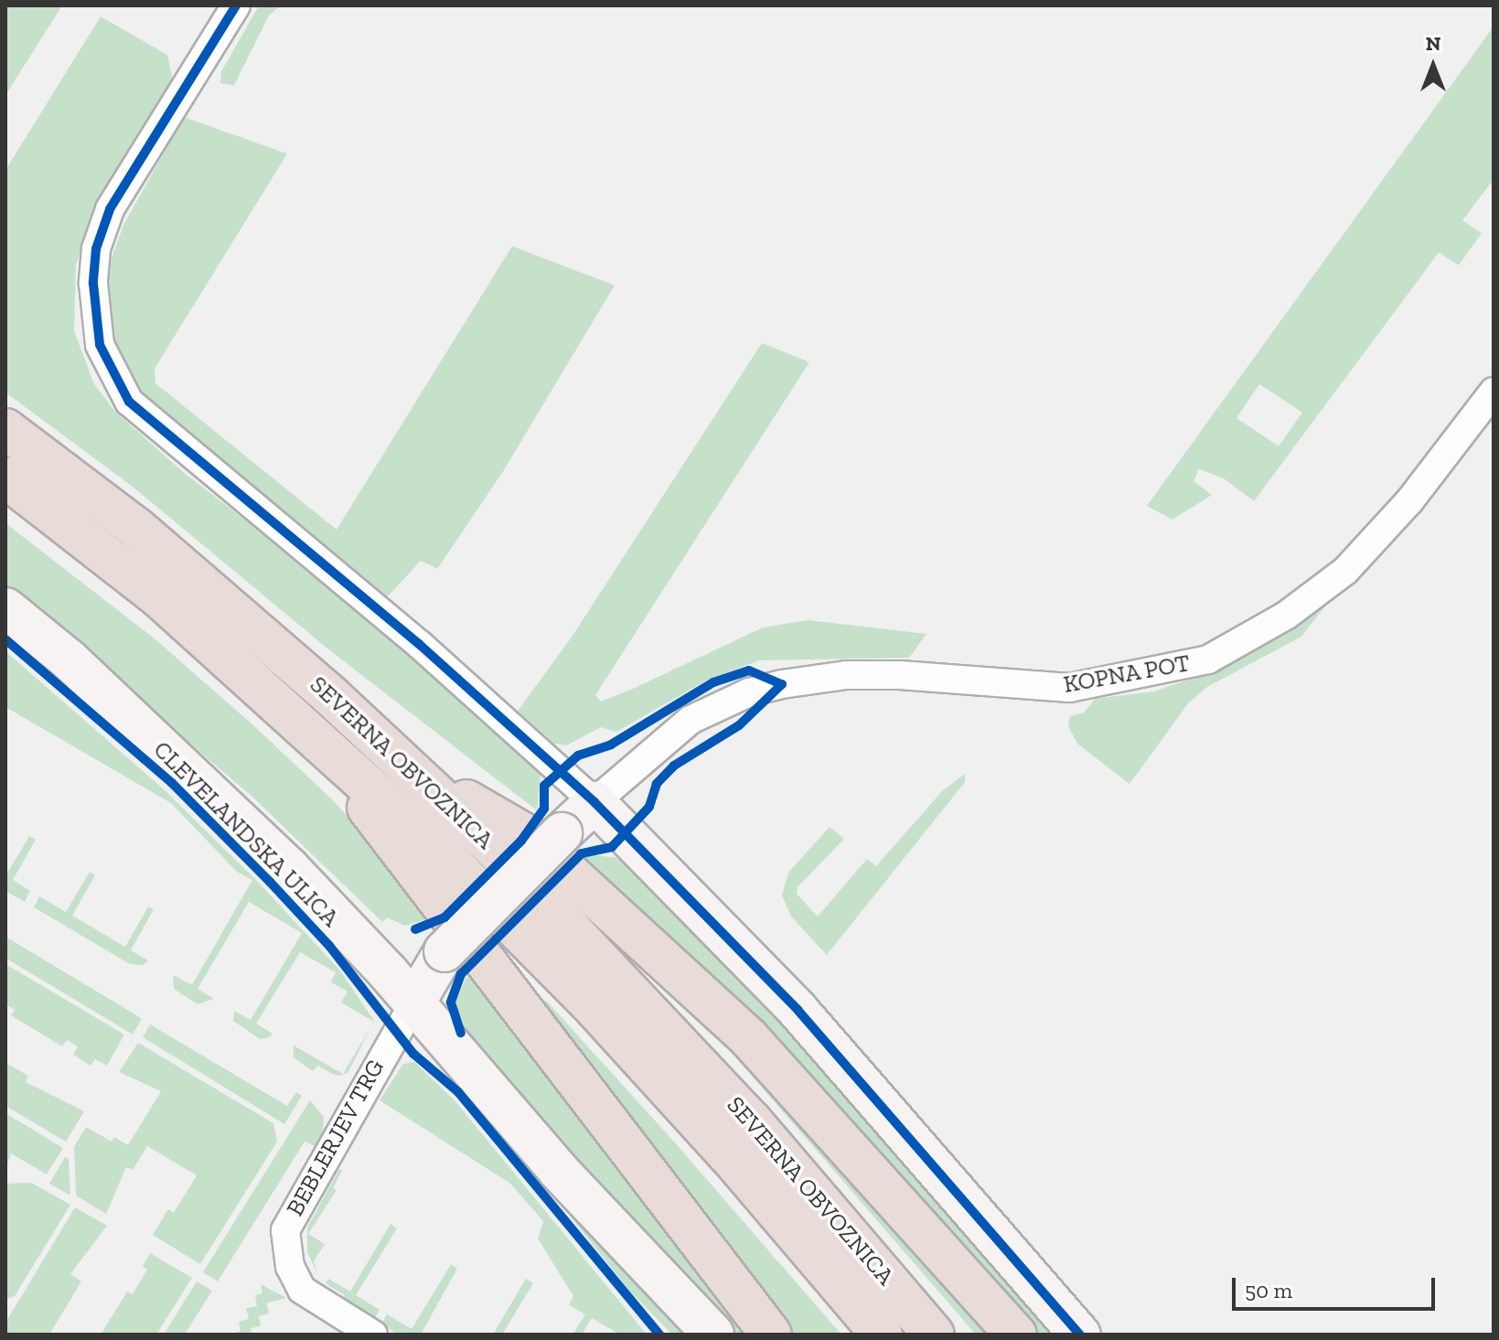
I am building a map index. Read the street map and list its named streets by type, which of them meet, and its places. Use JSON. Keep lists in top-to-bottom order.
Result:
{
  "streets": {
    "highway": ["SEVERNA OBVOZNICA"],
    "street": ["KOPNA POT", "CLEVELANDSKA ULICA", "BEBLERJEV TRG"]
  },
  "crossings": [
    ["KOPNA POT", "BEBLERJEV TRG"],
    ["CLEVELANDSKA ULICA", "BEBLERJEV TRG"]
  ],
  "scale_bar": "50 m",
  "north": "top"
}
